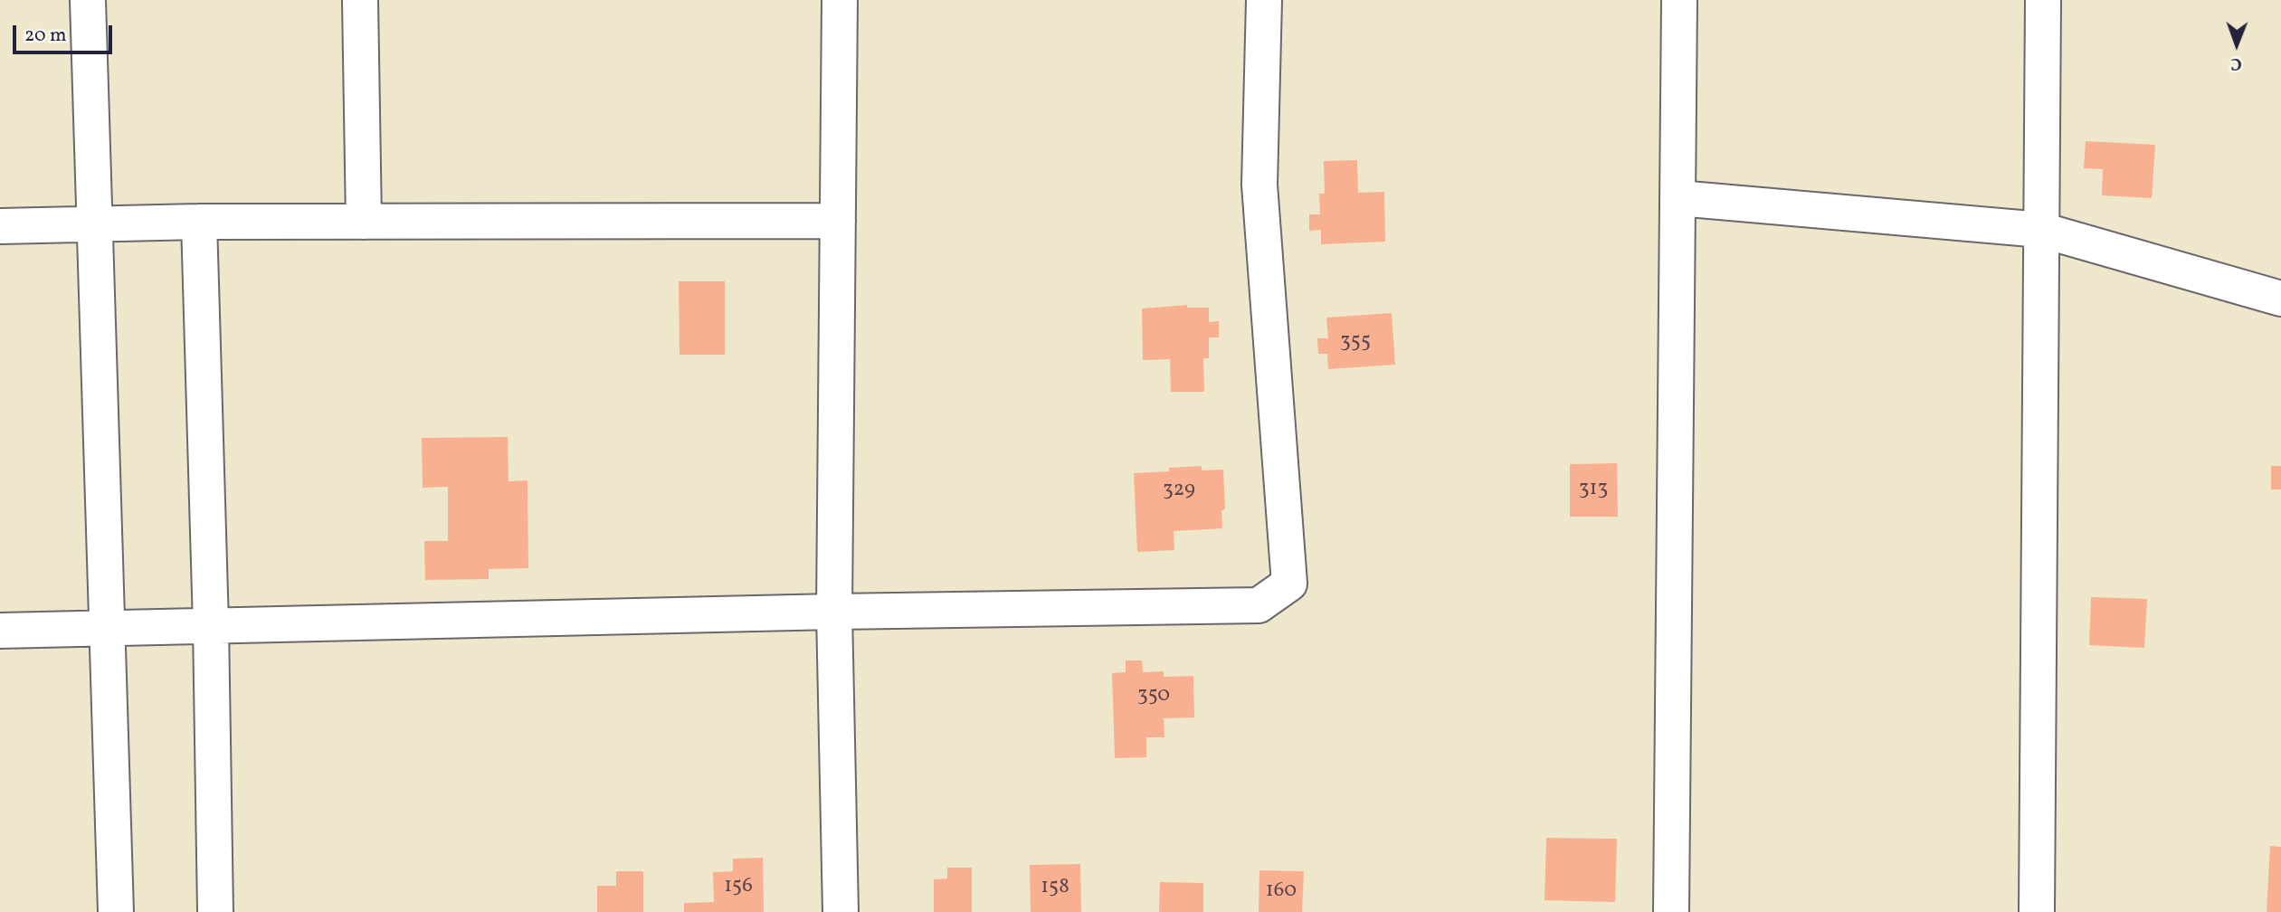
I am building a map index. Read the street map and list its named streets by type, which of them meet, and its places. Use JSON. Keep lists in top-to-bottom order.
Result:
{
  "house_numbers": [
    "355",
    "313",
    "329",
    "350",
    "156",
    "158",
    "160"
  ],
  "scale_bar": "20 m",
  "north": "bottom"
}
